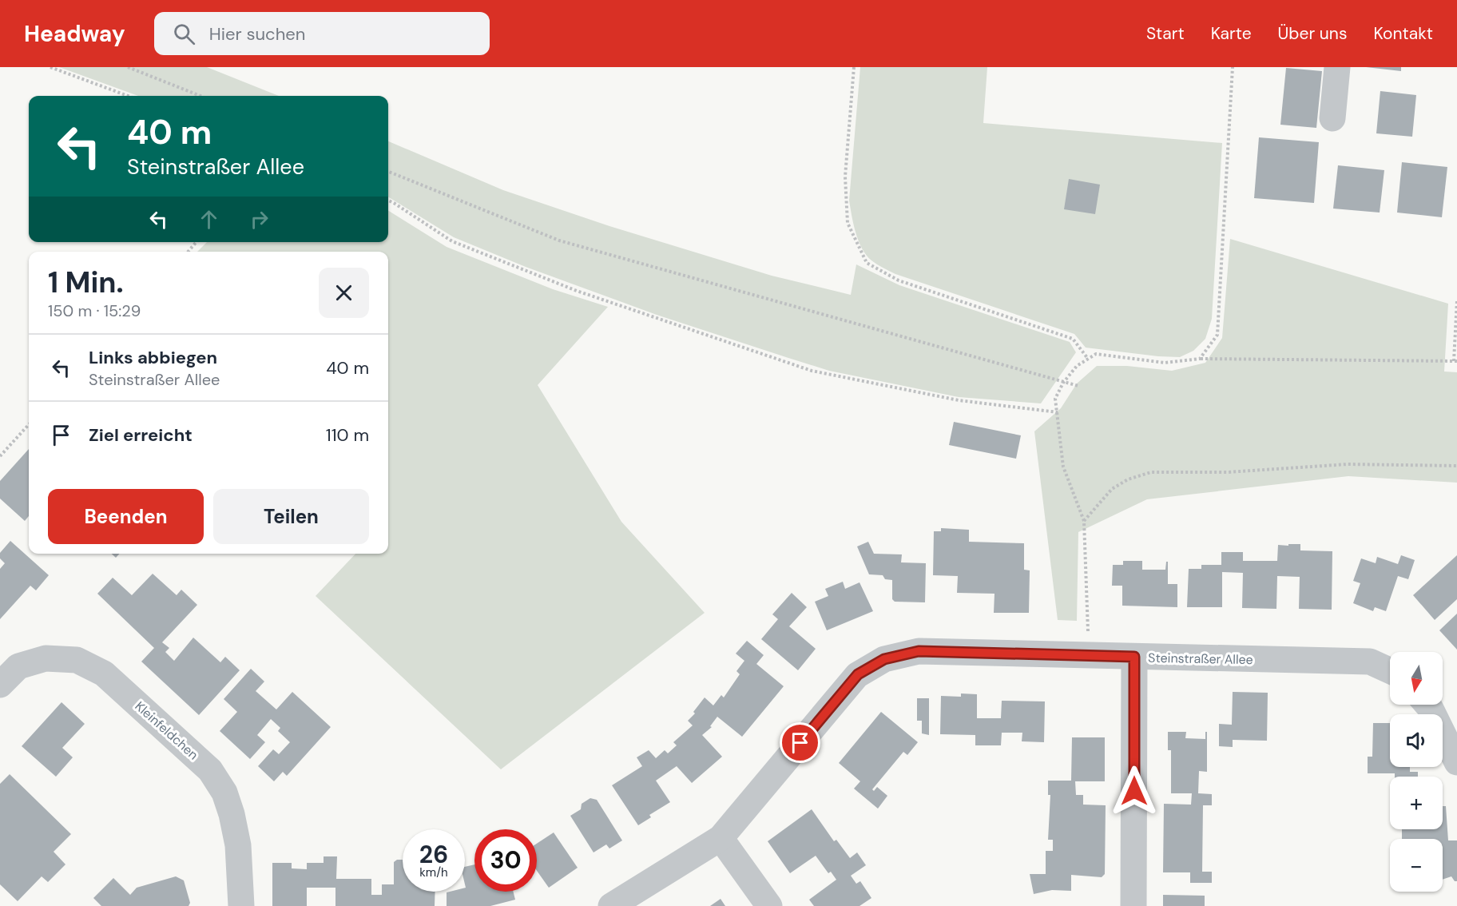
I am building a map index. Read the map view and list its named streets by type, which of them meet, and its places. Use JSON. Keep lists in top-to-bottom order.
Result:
{
  "streets": {
    "street": ["Steinstraßer Allee", "Kleinfeldchen"]
  },
  "north": "bottom",
  "page": {
    "header": "Headway",
    "search": "Hier suchen",
    "nav": [
      "Start",
      "Karte",
      "Über uns",
      "Kontakt"
    ],
    "turn": ["40 m", "Steinstraßer Allee"],
    "heading": ["1 Min.", "150 m · 15:29"],
    "list": [
      {
        "name": "Links abbiegen",
        "note": "Steinstraßer Allee",
        "value": "40 m"
      },
      {
        "name": "Ziel erreicht",
        "value": "110 m"
      }
    ],
    "buttons": ["Beenden", "Teilen"],
    "map_buttons": ["+", "−"],
    "speed": "26 km/h",
    "limit": "30"
  }
}
